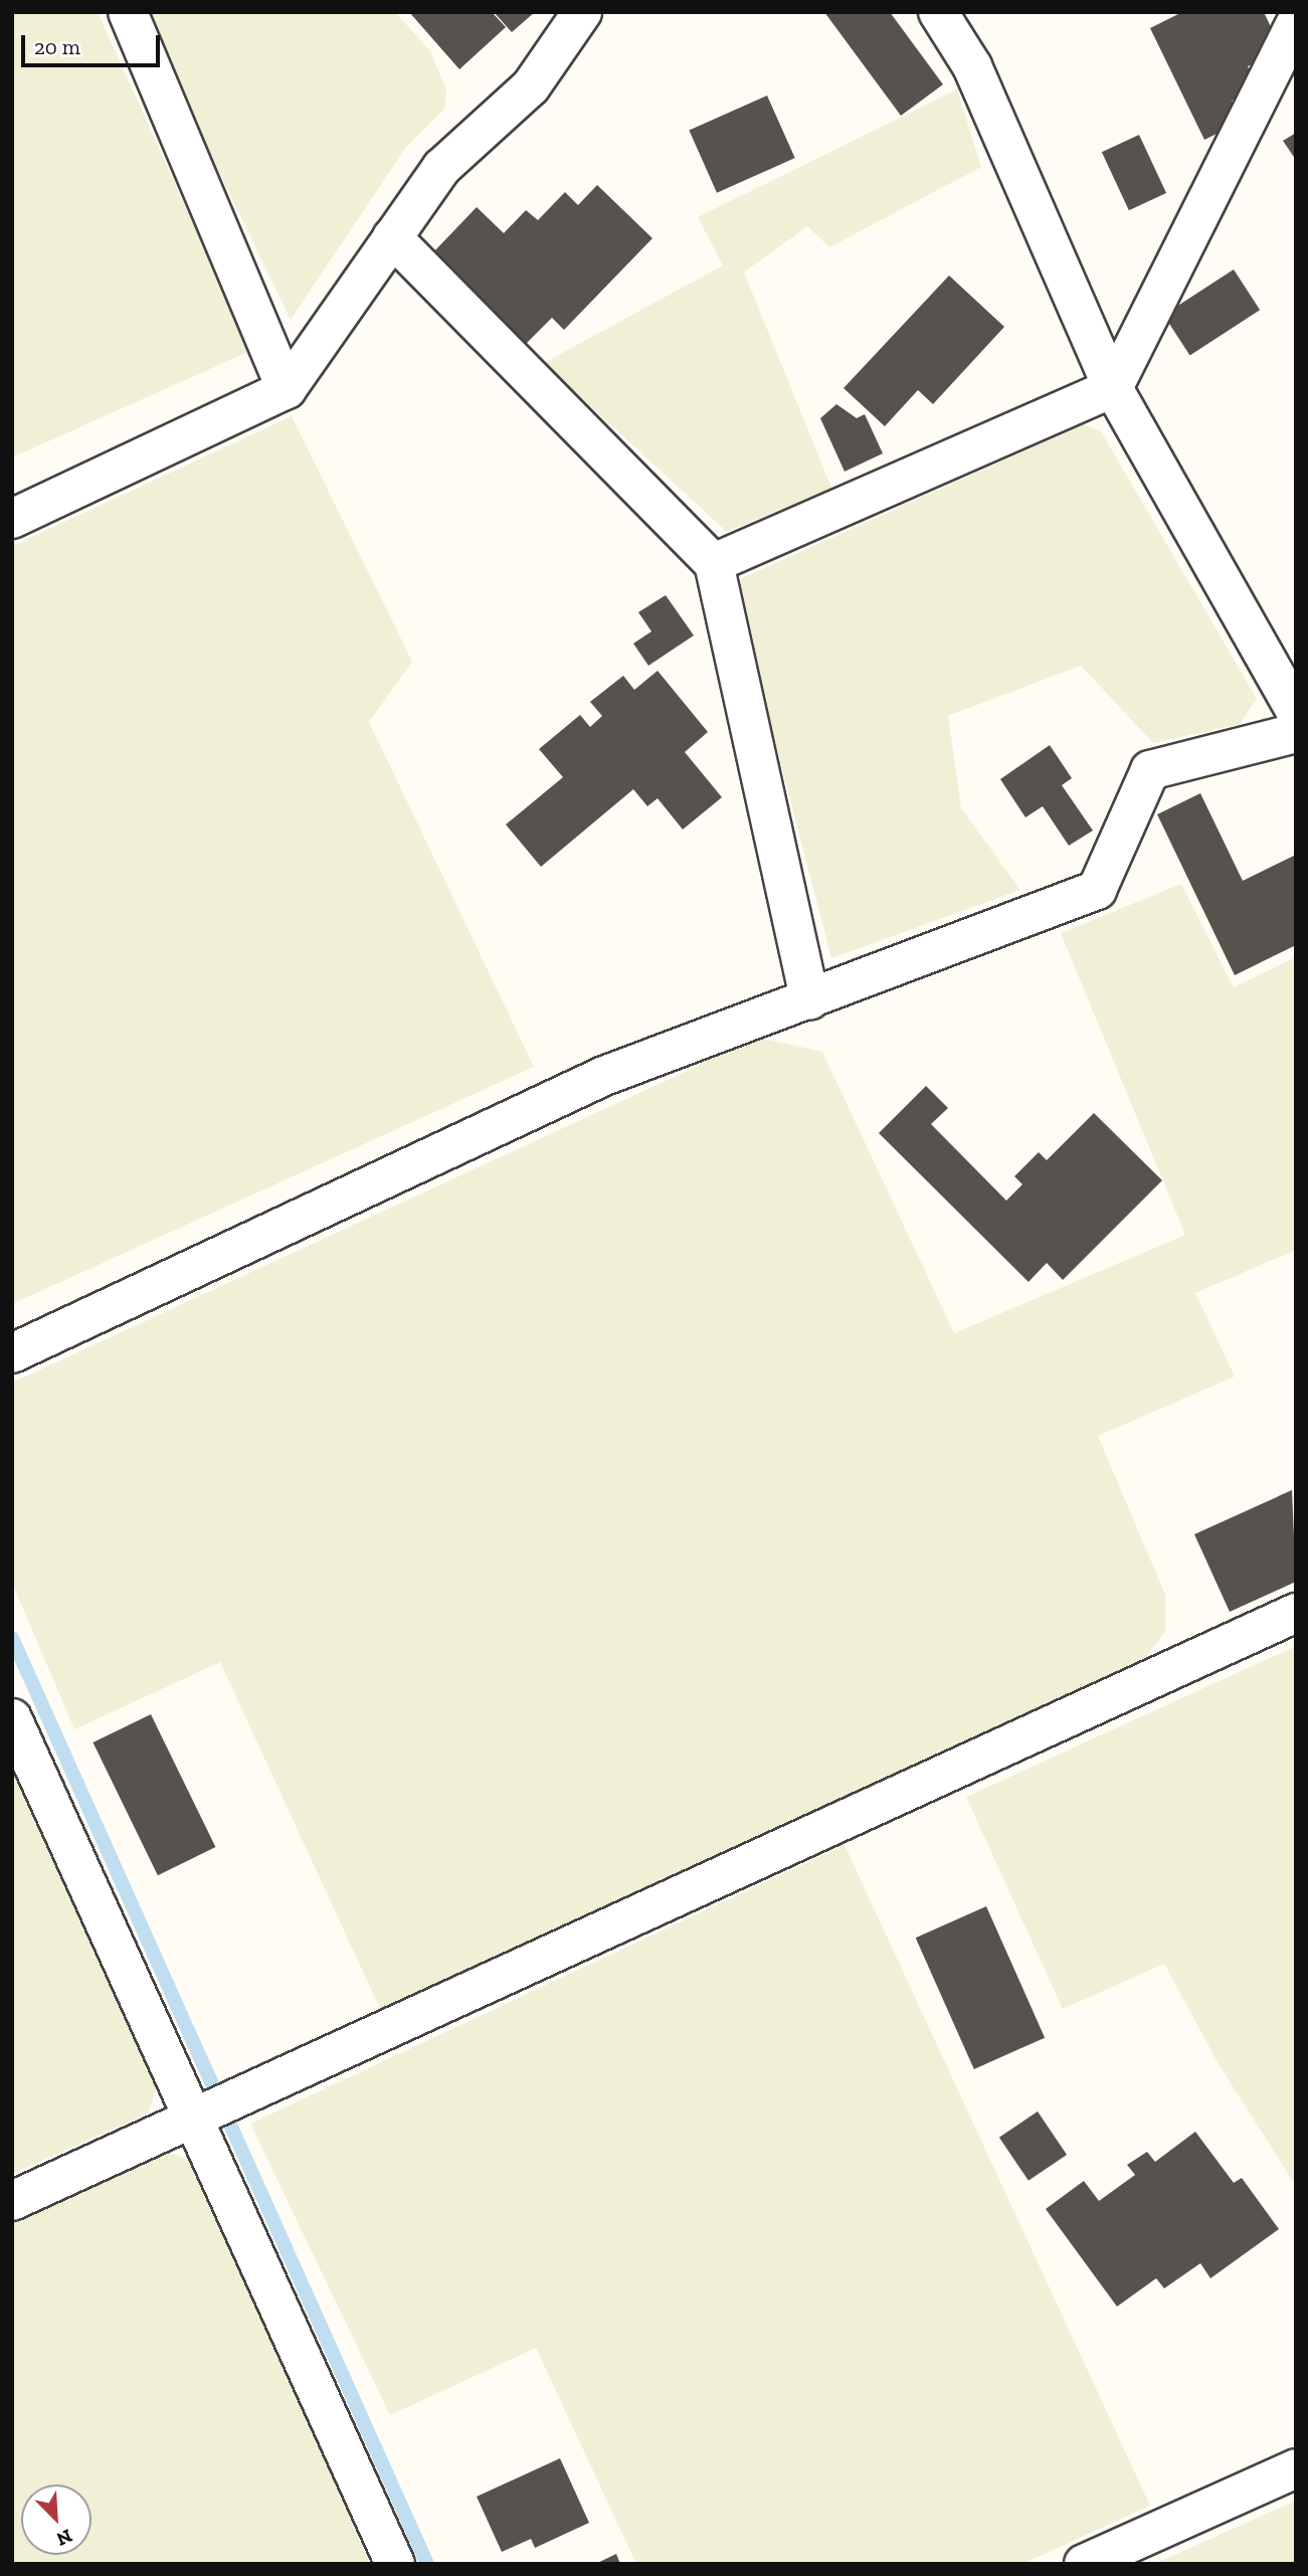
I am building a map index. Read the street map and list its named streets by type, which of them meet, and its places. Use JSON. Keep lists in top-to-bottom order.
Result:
{
  "scale_bar": "20 m",
  "north": "bottom right"
}
